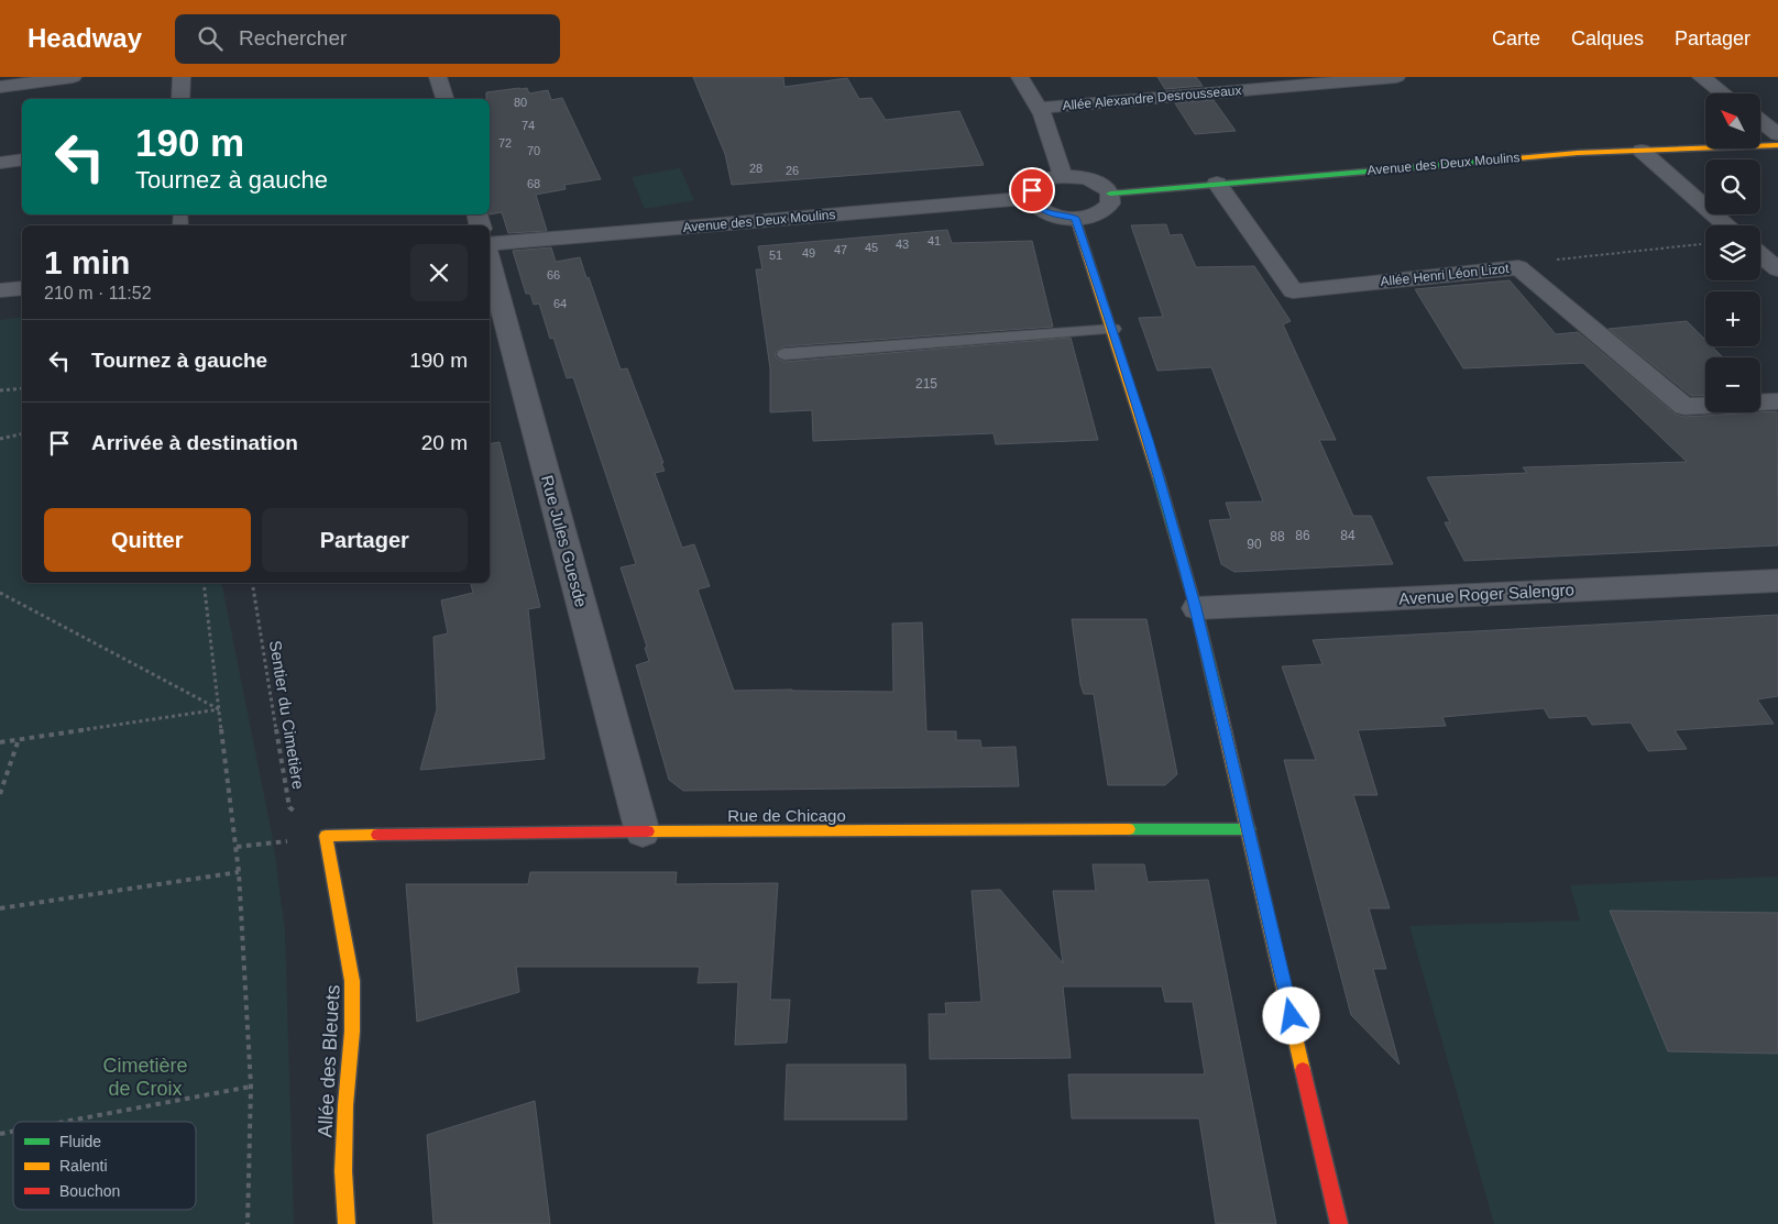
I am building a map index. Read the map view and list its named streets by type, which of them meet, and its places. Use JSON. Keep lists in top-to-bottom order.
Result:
{
  "streets": {
    "street": [
      "Allée Alexandre Desrousseaux",
      "Avenue des Deux Moulins",
      "Allée Henri Léon Lizot",
      "Rue Jules Guesde",
      "Avenue Roger Salengro",
      "Rue de Chicago",
      "Allée des Bleuets"
    ],
    "path": ["Sentier du Cimetière"]
  },
  "crossings": [
    ["Avenue des Deux Moulins", "Allée Henri Léon Lizot"],
    ["Rue Jules Guesde", "Rue de Chicago"],
    ["Sentier du Cimetière", "Rue de Chicago"],
    ["Sentier du Cimetière", "Allée des Bleuets"],
    ["Rue de Chicago", "Allée des Bleuets"]
  ],
  "parks": ["Cimetière de Croix"],
  "house_numbers": [
    "80",
    "74",
    "72",
    "70",
    "28",
    "26",
    "68",
    "41",
    "43",
    "45",
    "47",
    "49",
    "51",
    "66",
    "64",
    "215",
    "86",
    "84",
    "88",
    "90"
  ],
  "legend": ["Fluide", "Ralenti", "Bouchon"],
  "north": "top left",
  "page": {
    "header": "Headway",
    "search": "Rechercher",
    "nav": ["Carte", "Calques", "Partager"],
    "map_buttons": ["+", "−"],
    "turn": ["190 m", "Tournez à gauche"],
    "heading": ["1 min", "210 m · 11:52"],
    "list": [
      {
        "name": "Tournez à gauche",
        "value": "190 m"
      },
      {
        "name": "Arrivée à destination",
        "value": "20 m"
      }
    ],
    "buttons": ["Quitter", "Partager"]
  }
}
